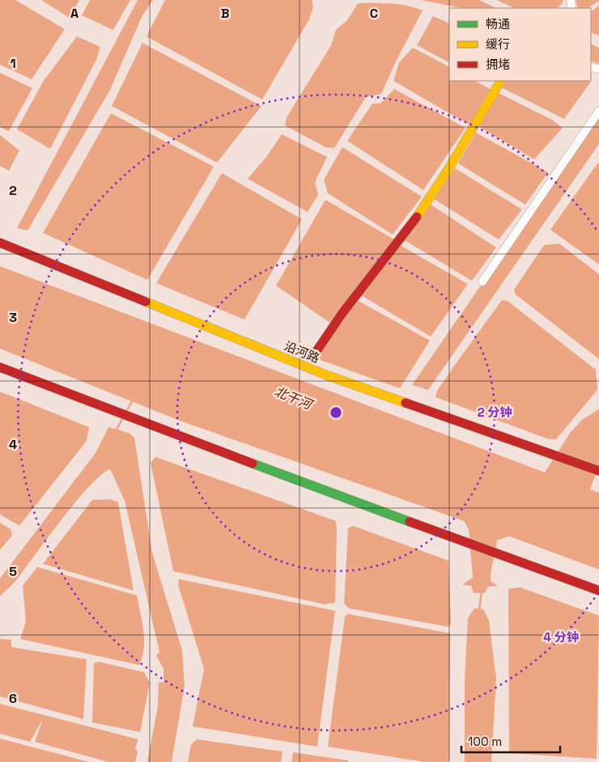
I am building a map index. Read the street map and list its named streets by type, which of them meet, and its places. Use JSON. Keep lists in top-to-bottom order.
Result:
{
  "streets": {
    "street": ["沿河路"]
  },
  "water": ["北干河"],
  "legend": ["畅通", "缓行", "拥堵"],
  "scale_bar": "100 m",
  "grid": {
    "columns": ["A", "B", "C"],
    "rows": [
      "1",
      "2",
      "3",
      "4",
      "5",
      "6"
    ]
  },
  "rings": ["2 分钟", "4 分钟"]
}
